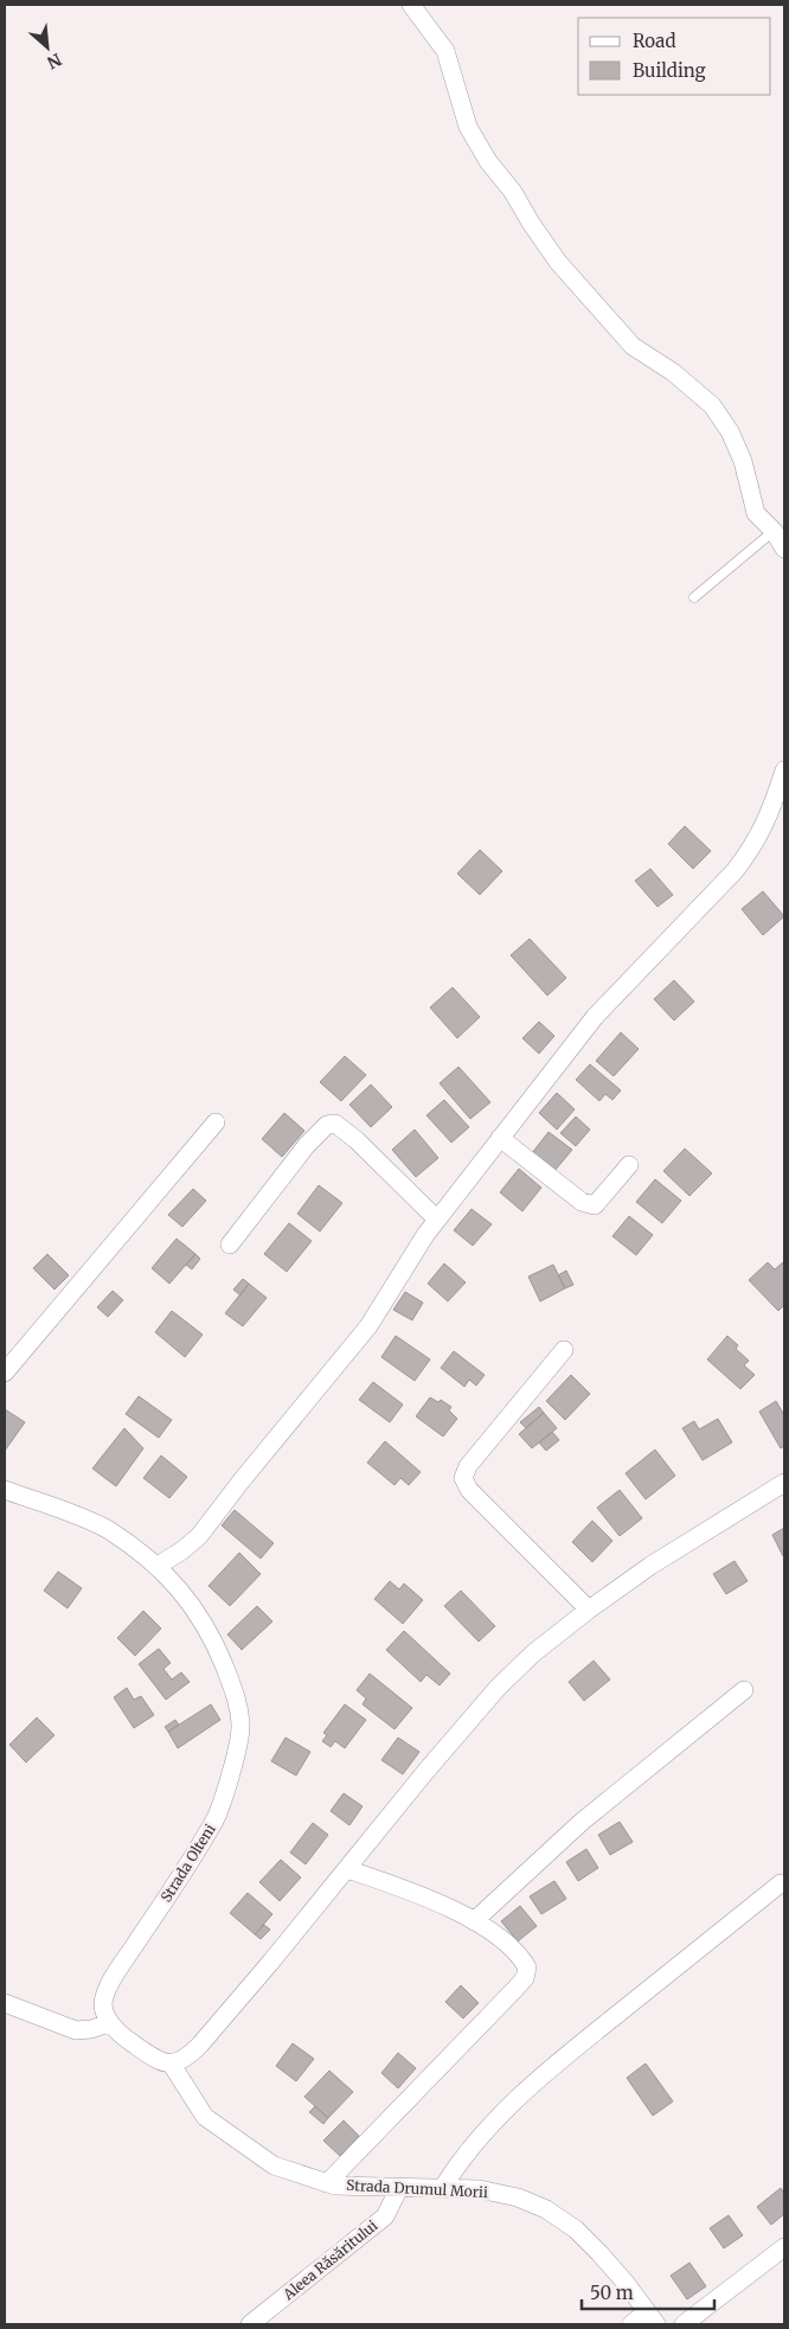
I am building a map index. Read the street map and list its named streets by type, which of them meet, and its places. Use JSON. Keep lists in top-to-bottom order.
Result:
{
  "streets": {
    "street": ["Strada Olteni", "Strada Drumul Morii", "Aleea Răsăritului"]
  },
  "crossings": [
    ["Strada Drumul Morii", "Aleea Răsăritului"]
  ],
  "legend": ["Road", "Building"],
  "scale_bar": "50 m",
  "north": "bottom right"
}
